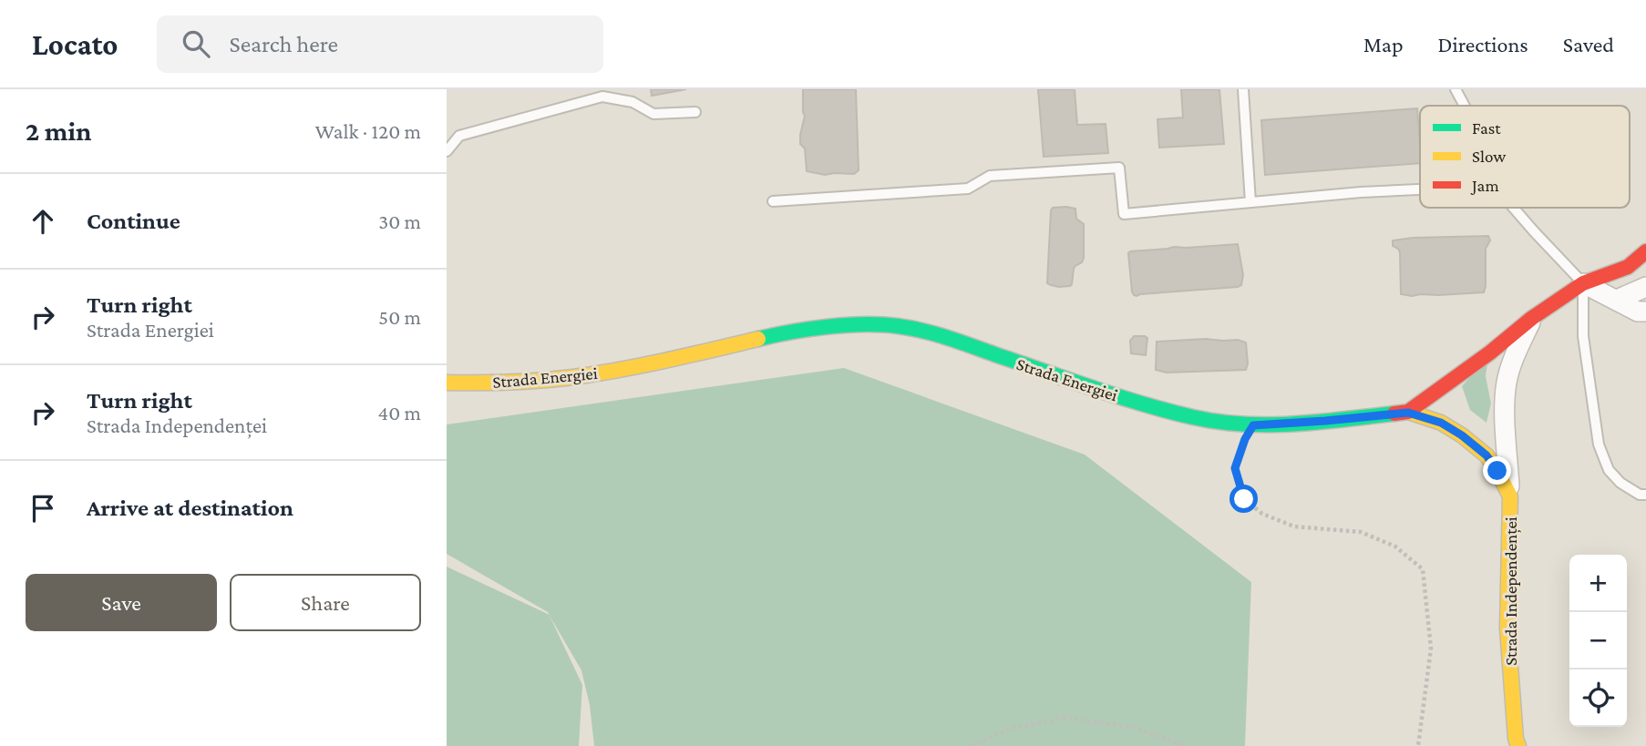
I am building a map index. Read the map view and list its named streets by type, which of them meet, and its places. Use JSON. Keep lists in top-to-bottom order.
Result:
{
  "streets": {
    "street": ["Strada Energiei", "Strada Independenței"]
  },
  "crossings": [
    ["Strada Energiei", "Strada Independenței"]
  ],
  "legend": ["Fast", "Slow", "Jam"],
  "page": {
    "header": "Locato",
    "search": "Search here",
    "nav": ["Map", "Directions", "Saved"],
    "heading": ["2 min", "Walk · 120 m"],
    "list": [
      ["Continue", "30 m"],
      ["Turn right", "Strada Energiei", "50 m"],
      ["Turn right", "Strada Independenței", "40 m"],
      "Arrive at destination"
    ],
    "buttons": ["Save", "Share"],
    "map_buttons": ["+", "−"]
  }
}
